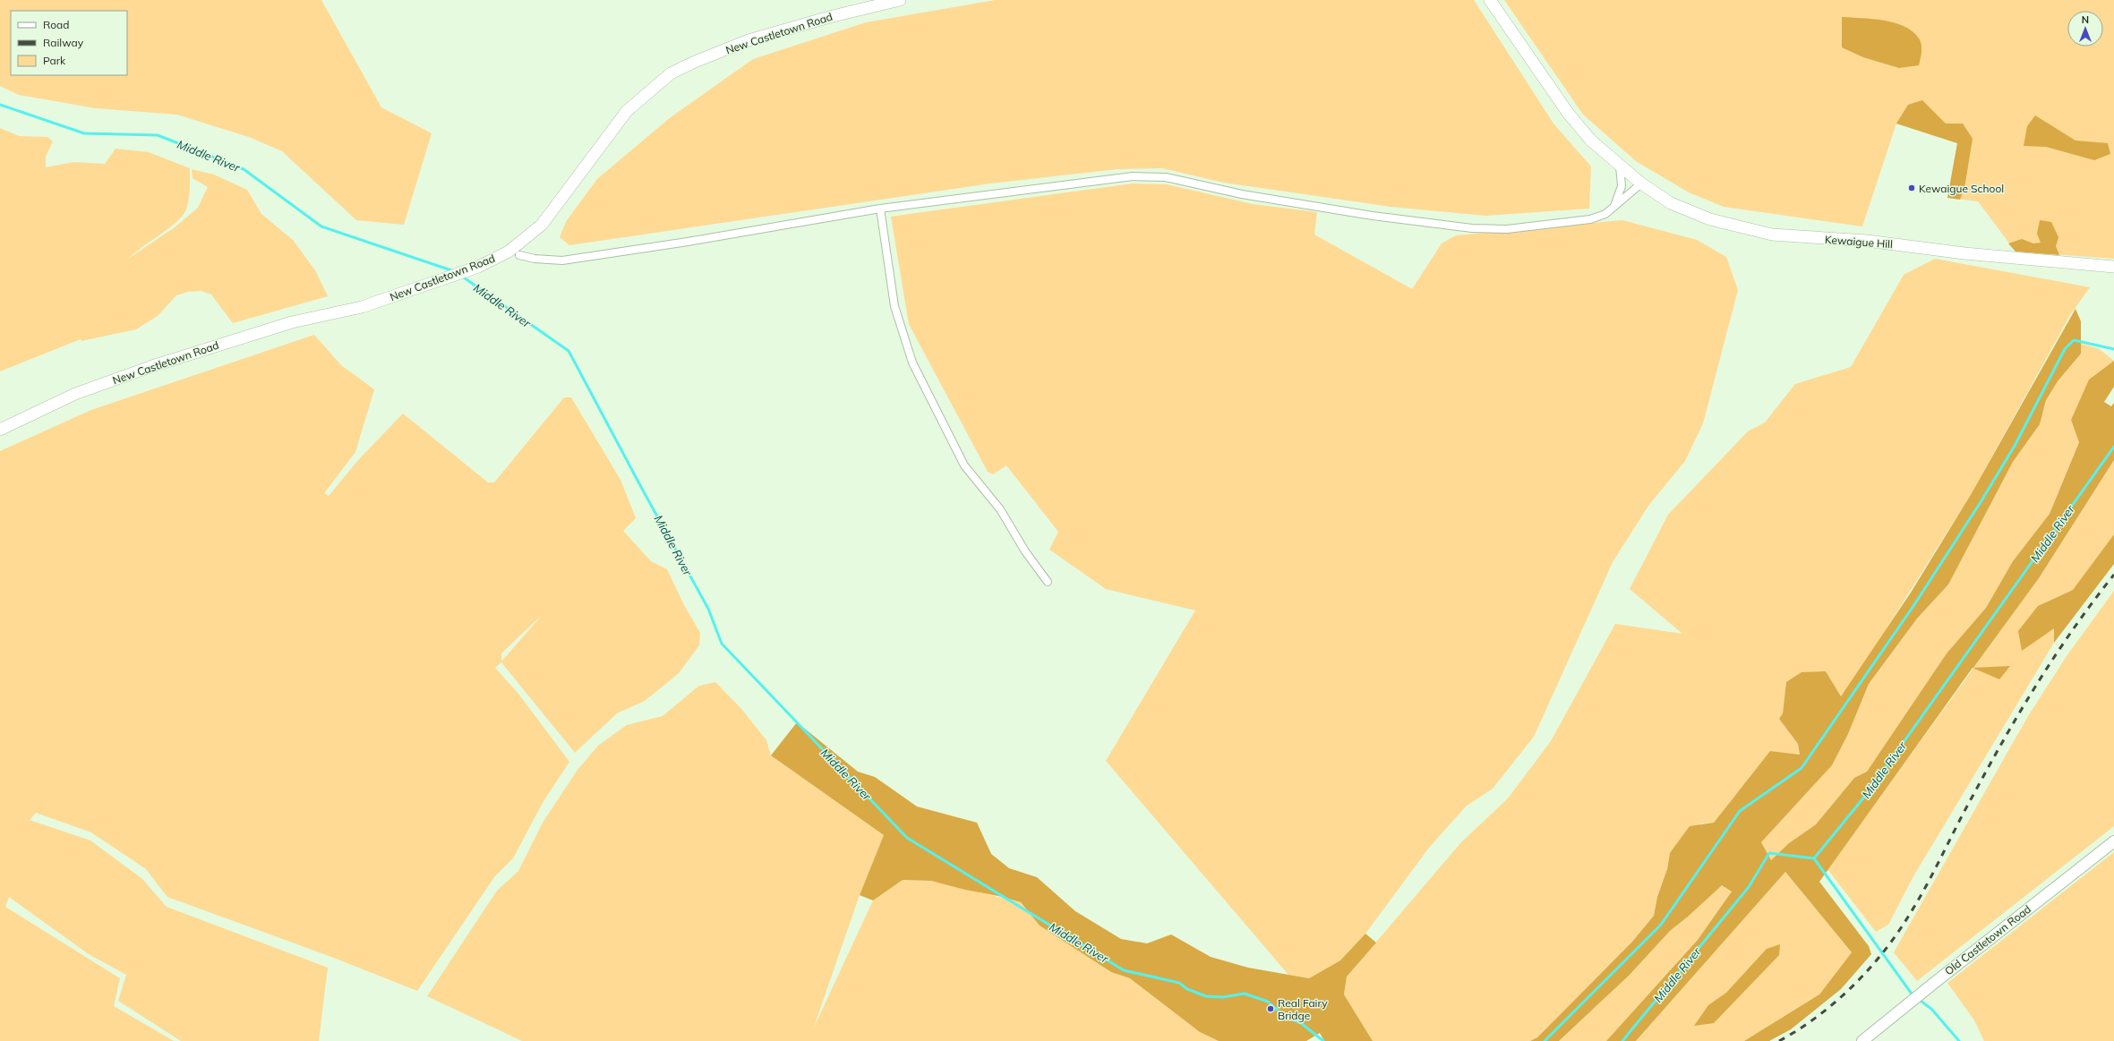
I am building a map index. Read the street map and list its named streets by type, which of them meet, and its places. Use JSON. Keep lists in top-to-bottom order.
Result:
{
  "streets": {
    "highway": ["New Castletown Road", "Kewaigue Hill"],
    "main road": ["Old Castletown Road"]
  },
  "water": ["Middle River"],
  "places": ["Kewaigue School", "Real Fairy Bridge"],
  "legend": ["Road", "Railway", "Park"],
  "north": "top"
}
